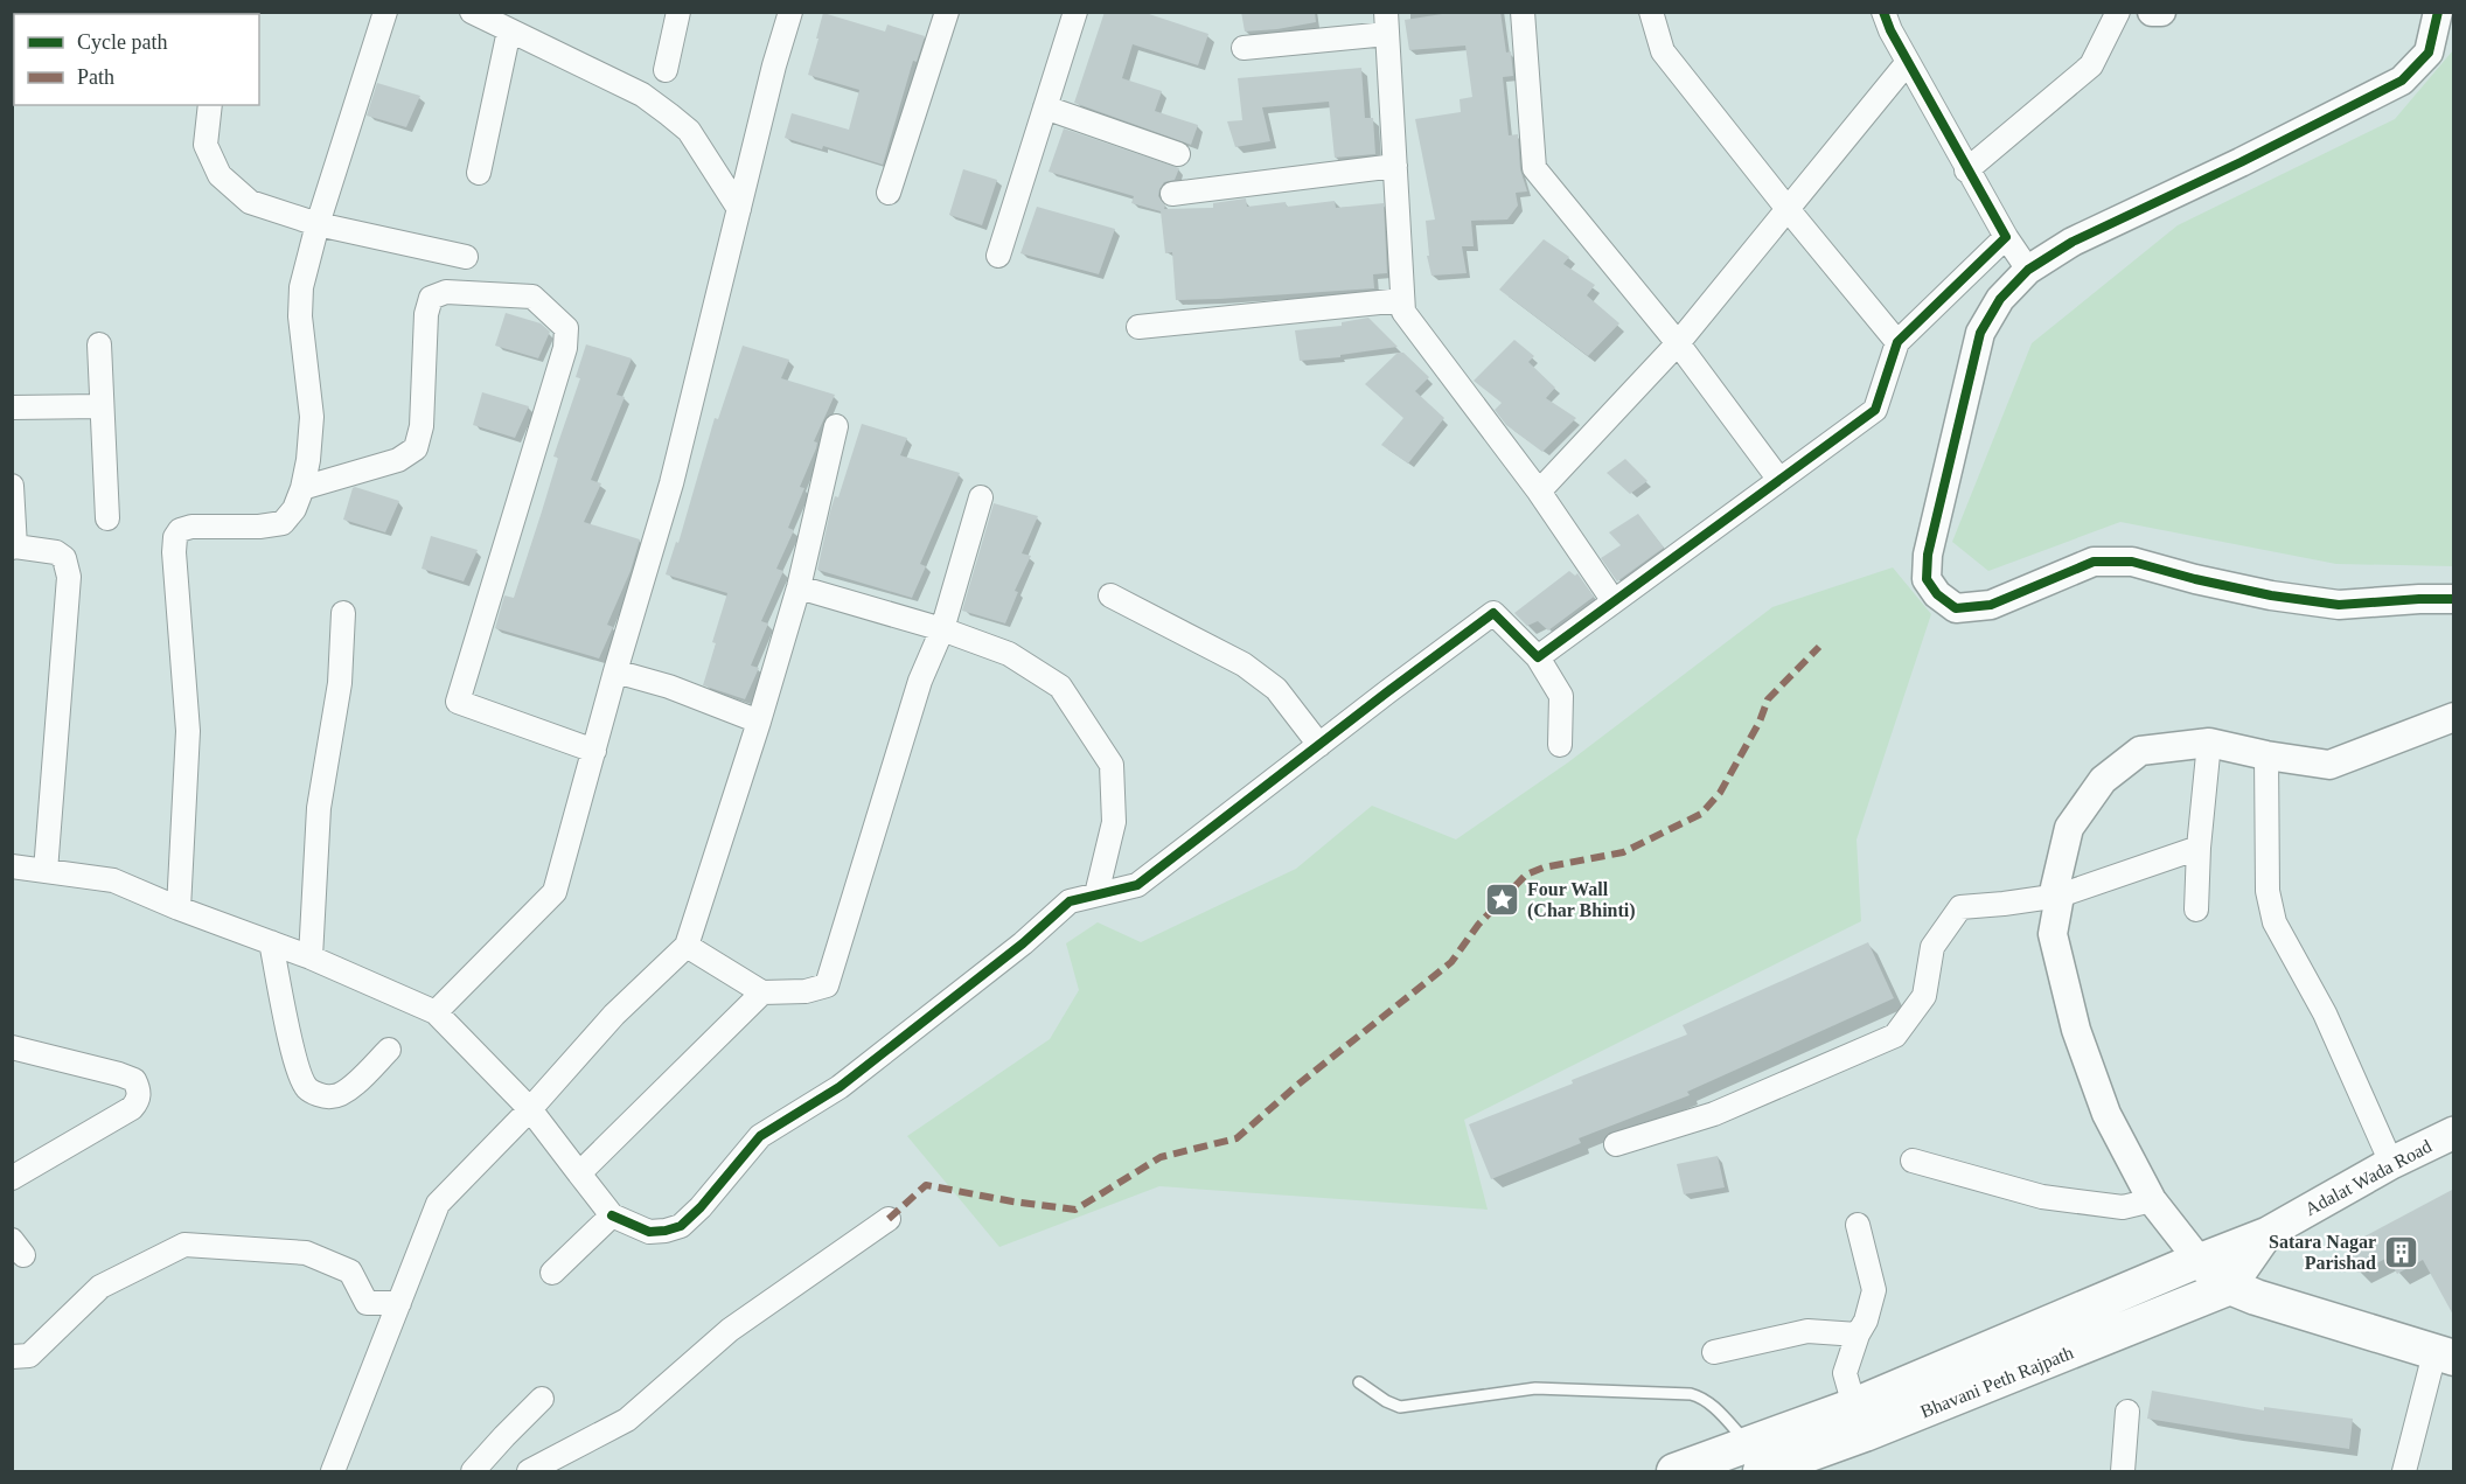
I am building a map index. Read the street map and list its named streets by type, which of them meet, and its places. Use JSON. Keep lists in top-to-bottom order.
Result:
{
  "streets": {
    "main road": ["Adalat Wada Road", "Bhavani Peth Rajpath"]
  },
  "crossings": [
    ["Adalat Wada Road", "Bhavani Peth Rajpath"]
  ],
  "places": {
    "place": ["Four Wall (Char Bhinti)"],
    "building": ["Satara Nagar Parishad"]
  },
  "legend": ["Cycle path", "Path"]
}
